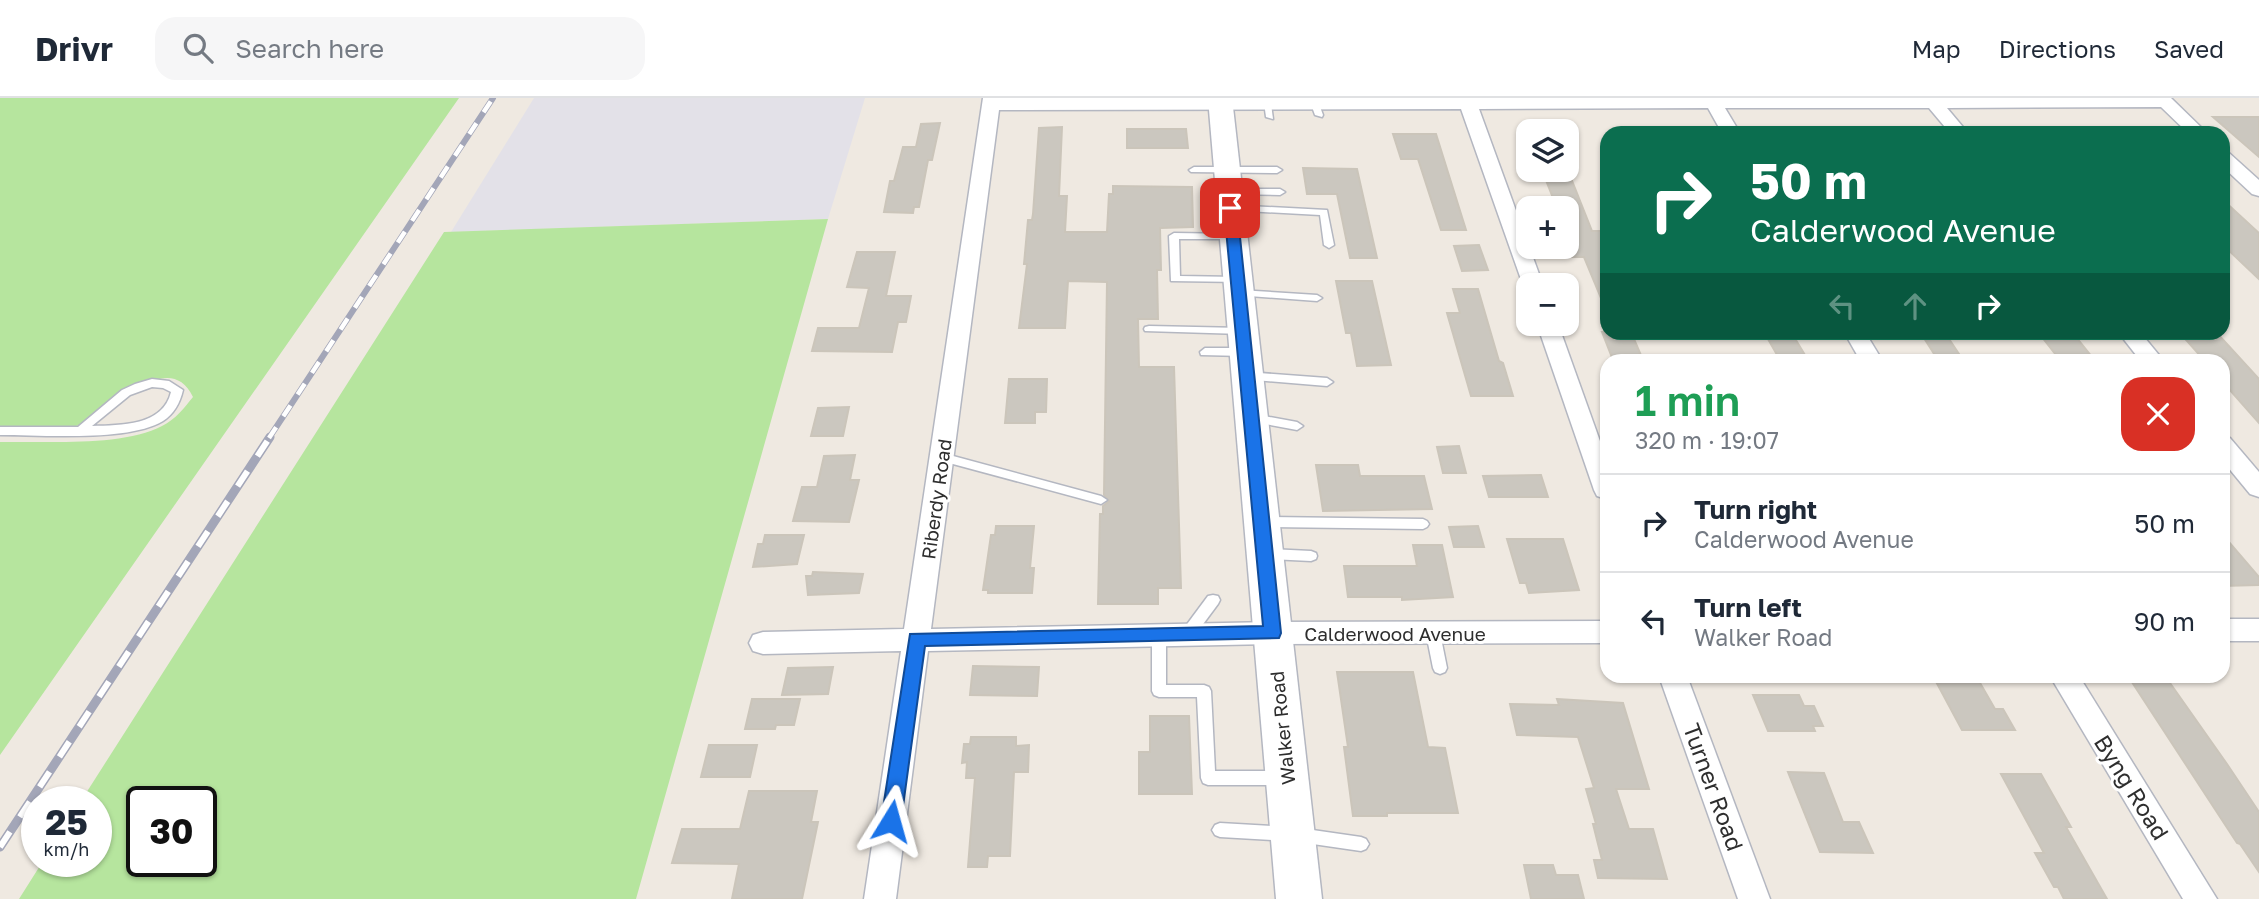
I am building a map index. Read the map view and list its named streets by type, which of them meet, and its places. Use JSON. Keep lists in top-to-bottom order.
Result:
{
  "streets": {
    "main road": ["Walker Road"],
    "street": [
      "Riberdy Road",
      "Calderwood Avenue",
      "Turner Road",
      "Byng Road"
    ]
  },
  "crossings": [
    ["Riberdy Road", "Calderwood Avenue"],
    ["Calderwood Avenue", "Walker Road"]
  ],
  "page": {
    "header": "Drivr",
    "search": "Search here",
    "nav": ["Map", "Directions", "Saved"],
    "map_buttons": ["+", "−"],
    "turn": ["50 m", "Calderwood Avenue"],
    "heading": ["1 min", "320 m · 19:07"],
    "list": [
      {
        "name": "Turn right",
        "note": "Calderwood Avenue",
        "value": "50 m"
      },
      {
        "name": "Turn left",
        "note": "Walker Road",
        "value": "90 m"
      }
    ],
    "speed": "25 km/h",
    "limit": "30"
  }
}
